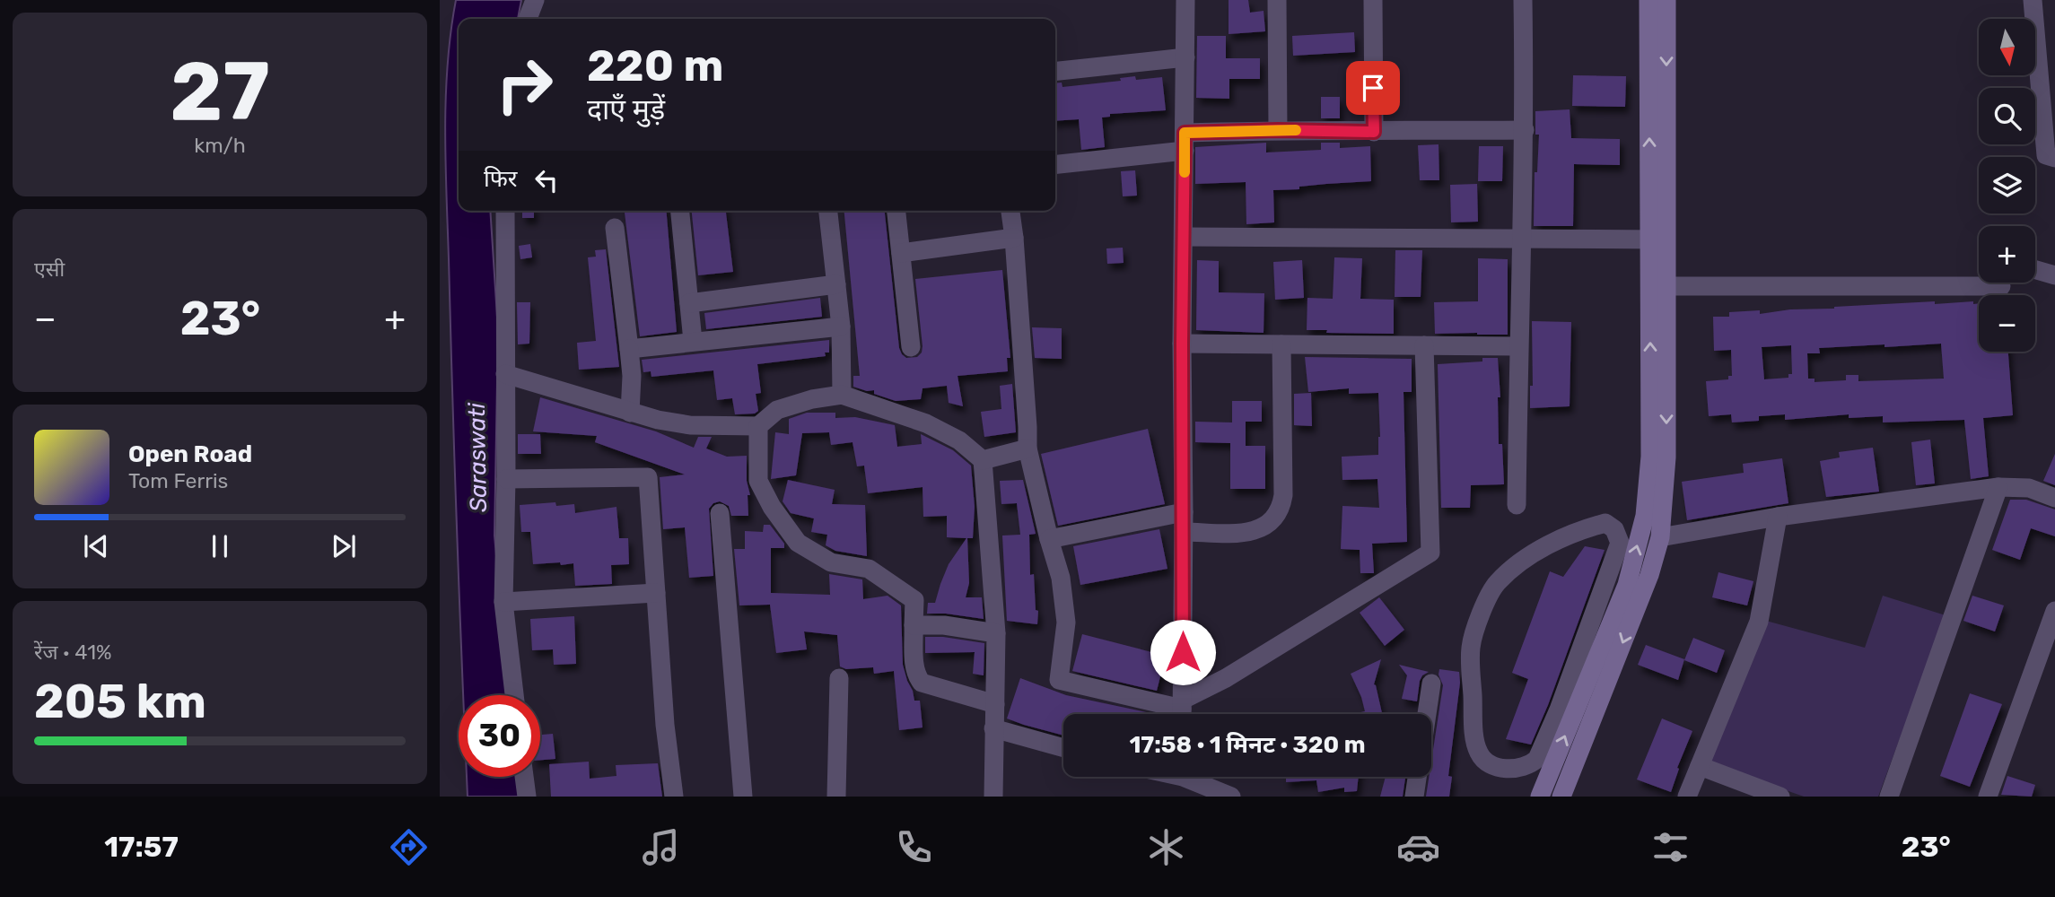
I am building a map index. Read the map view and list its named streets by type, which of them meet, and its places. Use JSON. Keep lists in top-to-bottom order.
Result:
{
  "water": ["Saraswati"],
  "north": "bottom",
  "page": {
    "tile": [
      ["27", "km/h"],
      "एसी",
      ["रेंज · 41%", "205 km"]
    ],
    "map_buttons": ["+", "−"],
    "turn": ["220 m", "दाएँ मुड़ें"],
    "then": "फिर",
    "heat": ["−", "23°", "+"],
    "song": ["Open Road", "Tom Ferris"],
    "limit": "30",
    "trip": "17:58 · 1 मिनट · 320 m",
    "tabs": ["17:57", "23°"]
  }
}
